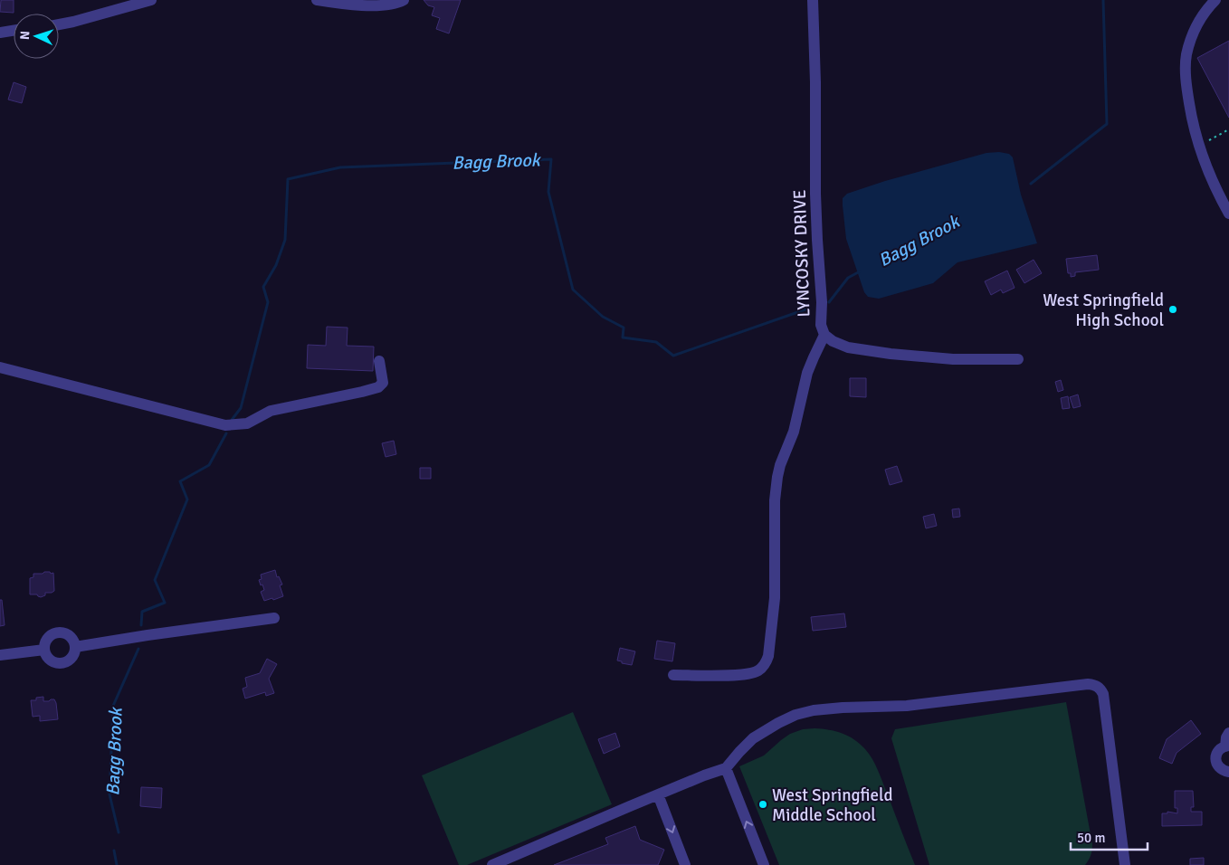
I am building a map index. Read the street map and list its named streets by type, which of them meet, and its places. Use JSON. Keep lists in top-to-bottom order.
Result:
{
  "streets": {
    "street": ["LYNCOSKY DRIVE"]
  },
  "water": ["Bagg Brook"],
  "places": ["West Springfield High School", "West Springfield Middle School"],
  "scale_bar": "50 m",
  "north": "left"
}
